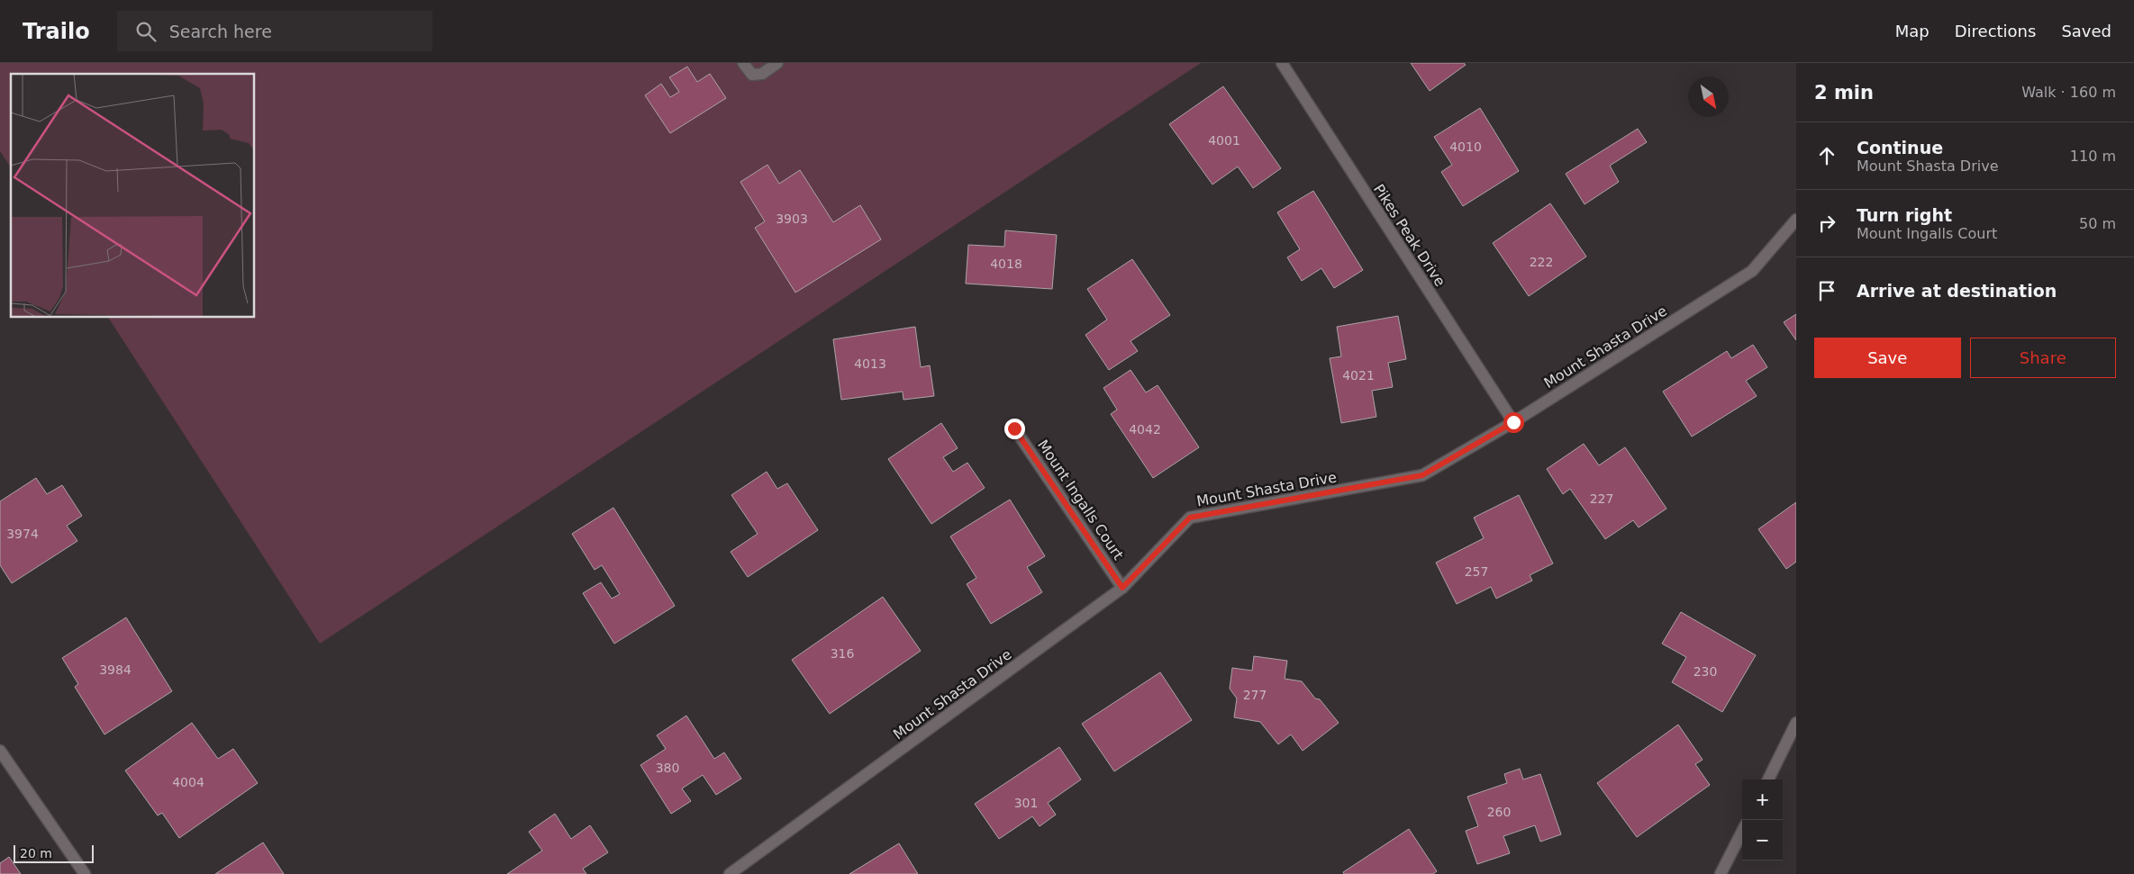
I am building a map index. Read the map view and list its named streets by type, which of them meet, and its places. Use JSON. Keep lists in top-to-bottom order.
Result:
{
  "streets": {
    "street": ["Pikes Peak Drive", "Mount Shasta Drive", "Mount Ingalls Court"]
  },
  "crossings": [
    ["Pikes Peak Drive", "Mount Shasta Drive"],
    ["Mount Shasta Drive", "Mount Ingalls Court"]
  ],
  "house_numbers": [
    "4001",
    "4010",
    "3903",
    "222",
    "4018",
    "4013",
    "4021",
    "4042",
    "227",
    "3974",
    "257",
    "316",
    "3984",
    "230",
    "277",
    "380",
    "4004",
    "301",
    "260"
  ],
  "scale_bar": "20 m",
  "north": "bottom right",
  "page": {
    "header": "Trailo",
    "search": "Search here",
    "nav": ["Map", "Directions", "Saved"],
    "heading": ["2 min", "Walk · 160 m"],
    "list": [
      ["Continue", "Mount Shasta Drive", "110 m"],
      ["Turn right", "Mount Ingalls Court", "50 m"],
      "Arrive at destination"
    ],
    "buttons": ["Save", "Share"],
    "map_buttons": ["+", "−"],
    "scale": "20 m"
  }
}
